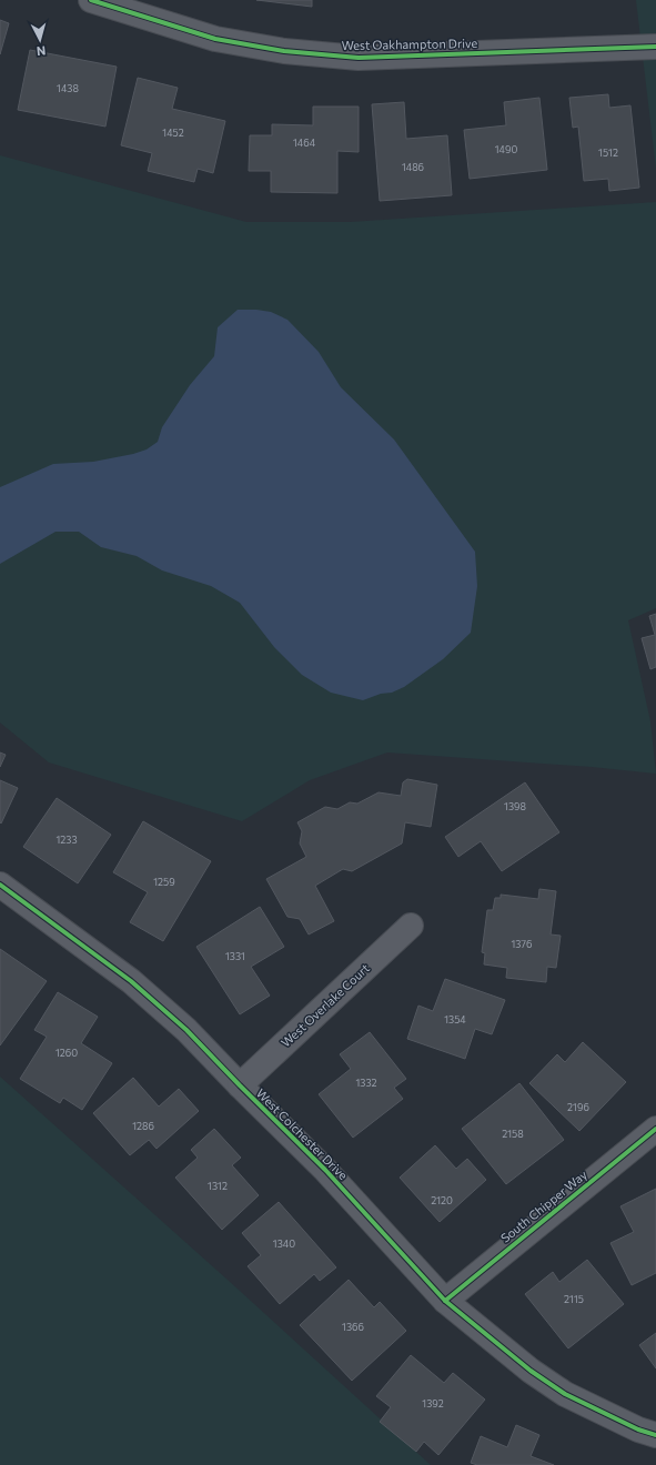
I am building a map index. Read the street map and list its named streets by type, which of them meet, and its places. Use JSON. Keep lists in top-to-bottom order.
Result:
{
  "streets": {
    "street": [
      "West Oakhampton Drive",
      "West Overlake Court",
      "West Colchester Drive",
      "South Chipper Way"
    ]
  },
  "crossings": [
    ["West Overlake Court", "West Colchester Drive"],
    ["West Colchester Drive", "South Chipper Way"]
  ],
  "house_numbers": [
    "1438",
    "1452",
    "1464",
    "1490",
    "1512",
    "1486",
    "1398",
    "1233",
    "1259",
    "1376",
    "1331",
    "1354",
    "1260",
    "1332",
    "2196",
    "1286",
    "2158",
    "1312",
    "2120",
    "1340",
    "2115",
    "1366",
    "1392"
  ],
  "north": "bottom"
}
